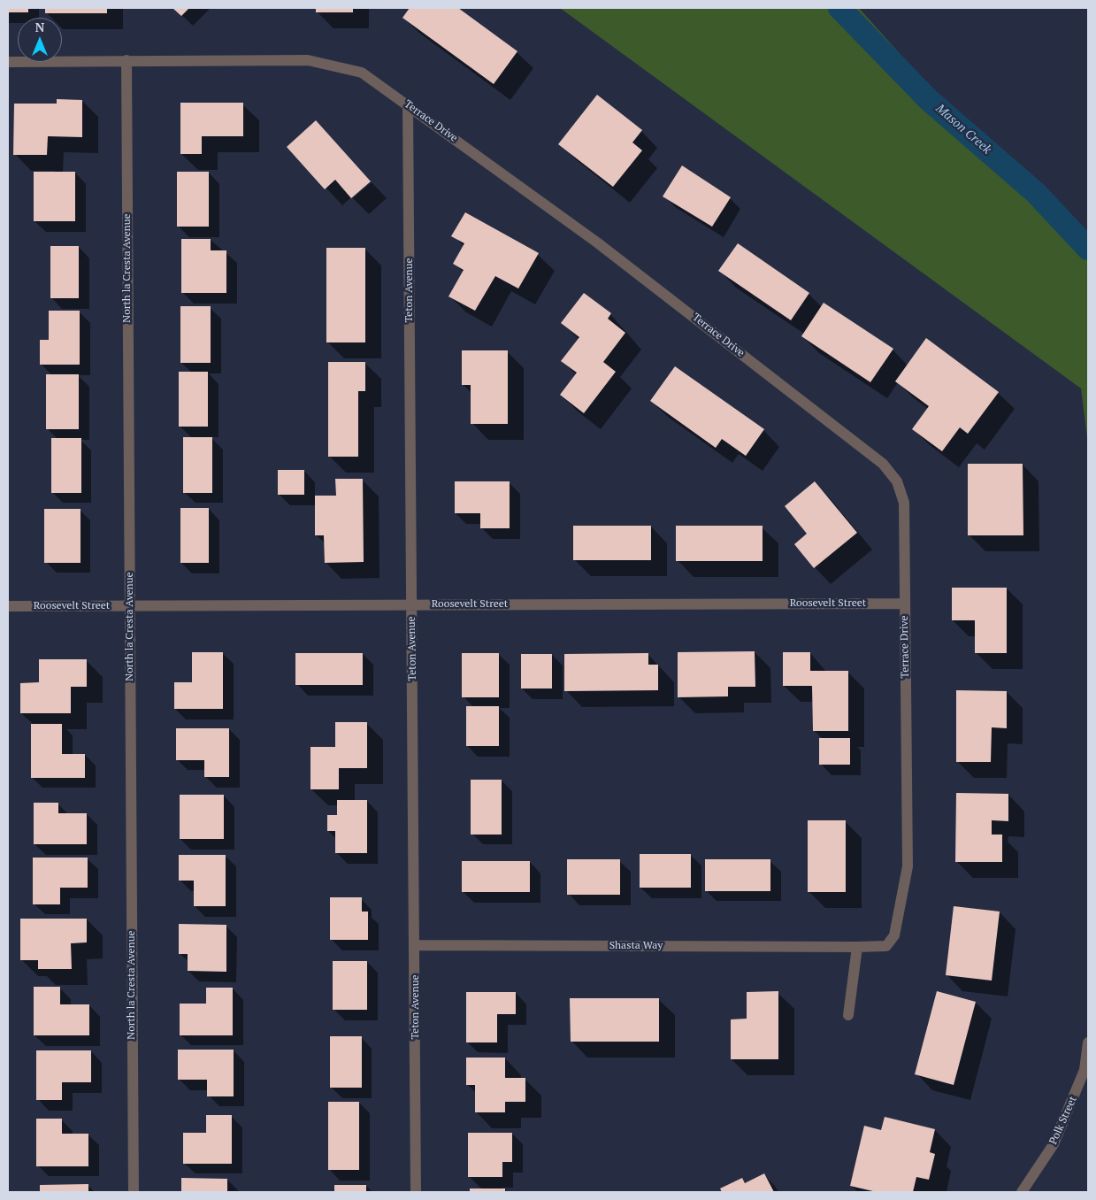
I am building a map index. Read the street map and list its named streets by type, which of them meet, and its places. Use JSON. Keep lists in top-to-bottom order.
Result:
{
  "streets": {
    "street": [
      "Terrace Drive",
      "North la Cresta Avenue",
      "Teton Avenue",
      "Roosevelt Street",
      "Shasta Way",
      "Polk Street"
    ]
  },
  "crossings": [
    ["Terrace Drive", "North la Cresta Avenue"],
    ["Terrace Drive", "Teton Avenue"],
    ["Terrace Drive", "Roosevelt Street"],
    ["Terrace Drive", "Shasta Way"],
    ["North la Cresta Avenue", "Roosevelt Street"],
    ["Teton Avenue", "Roosevelt Street"],
    ["Teton Avenue", "Shasta Way"]
  ],
  "water": ["Mason Creek"],
  "north": "top"
}
